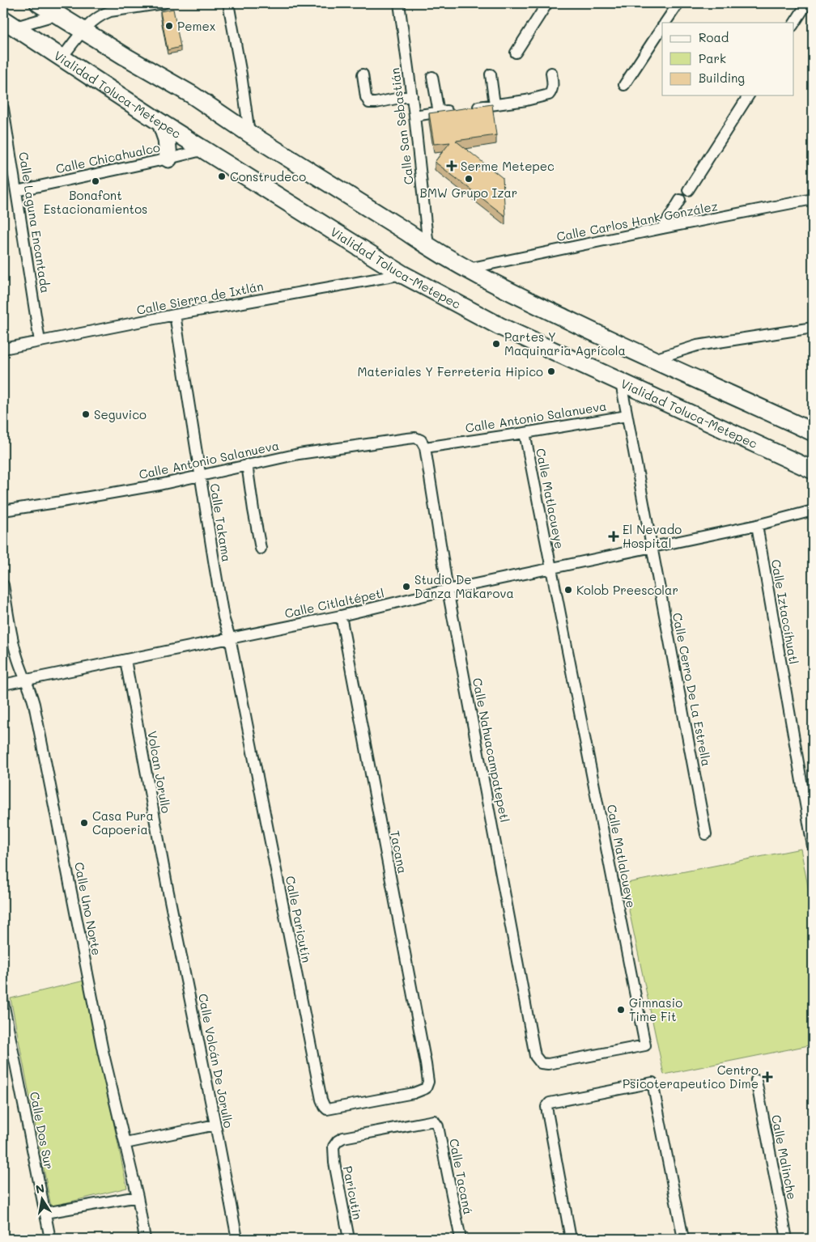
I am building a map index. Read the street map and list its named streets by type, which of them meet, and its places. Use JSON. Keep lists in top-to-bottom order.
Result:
{
  "streets": {
    "highway": ["Vialidad Toluca-Metepec"],
    "street": [
      "Calle San Sebastián",
      "Calle Chicahualco",
      "Calle Carlos Hank González",
      "Calle Laguna Encantada",
      "Calle Sierra de Ixtlán",
      "Calle Antonio Salanueva",
      "Calle Matlacueye",
      "Calle Takama",
      "Calle Citlaltépetl",
      "Calle Iztaccíhuatl",
      "Calle Cerro De La Estrella",
      "Calle Nahuacampatepetl",
      "Volcan Jorullo",
      "Tacana",
      "Calle Matlalcueye",
      "Calle Uno Norte",
      "Calle Paricutín",
      "Calle Volcán De Jorullo",
      "Calle Dos Sur",
      "Calle Malinche",
      "Calle Tacaná",
      "Paricutin"
    ]
  },
  "crossings": [
    ["Vialidad Toluca-Metepec", "Calle Chicahualco"],
    ["Vialidad Toluca-Metepec", "Calle Sierra de Ixtlán"],
    ["Vialidad Toluca-Metepec", "Calle Cerro De La Estrella"],
    ["Calle Chicahualco", "Calle Laguna Encantada"],
    ["Calle Laguna Encantada", "Calle Sierra de Ixtlán"],
    ["Calle Sierra de Ixtlán", "Calle Takama"],
    ["Calle Antonio Salanueva", "Calle Matlacueye"],
    ["Calle Antonio Salanueva", "Calle Takama"],
    ["Calle Antonio Salanueva", "Calle Cerro De La Estrella"],
    ["Calle Antonio Salanueva", "Calle Nahuacampatepetl"],
    ["Calle Matlacueye", "Calle Citlaltépetl"],
    ["Calle Matlacueye", "Calle Matlalcueye"],
    ["Calle Takama", "Calle Citlaltépetl"],
    ["Calle Takama", "Calle Paricutín"],
    ["Calle Citlaltépetl", "Calle Iztaccíhuatl"],
    ["Calle Citlaltépetl", "Calle Cerro De La Estrella"],
    ["Calle Citlaltépetl", "Calle Nahuacampatepetl"],
    ["Calle Citlaltépetl", "Volcan Jorullo"],
    ["Calle Citlaltépetl", "Tacana"],
    ["Calle Citlaltépetl", "Calle Matlalcueye"],
    ["Calle Citlaltépetl", "Calle Uno Norte"],
    ["Calle Citlaltépetl", "Calle Paricutín"],
    ["Calle Nahuacampatepetl", "Calle Matlalcueye"],
    ["Volcan Jorullo", "Calle Volcán De Jorullo"],
    ["Tacana", "Calle Paricutín"],
    ["Calle Tacaná", "Paricutin"]
  ],
  "places": {
    "other": [
      "Pemex",
      "Construdeco",
      "BMW Grupo Izar",
      "Bonafont Estacionamientos",
      "Partes Y Maquinaria Agrícola",
      "Materiales Y Ferreteria Hipico",
      "Seguvico",
      "Studio De Danza Makarova",
      "Kolob Preescolar",
      "Casa Pura Capoeria",
      "Gimnasio Time Fit"
    ],
    "health": ["Serme Metepec", "El Nevado Hospital", "Centro Psicoterapeutico Dime"]
  },
  "legend": ["Road", "Park", "Building"],
  "north": "top"
}
